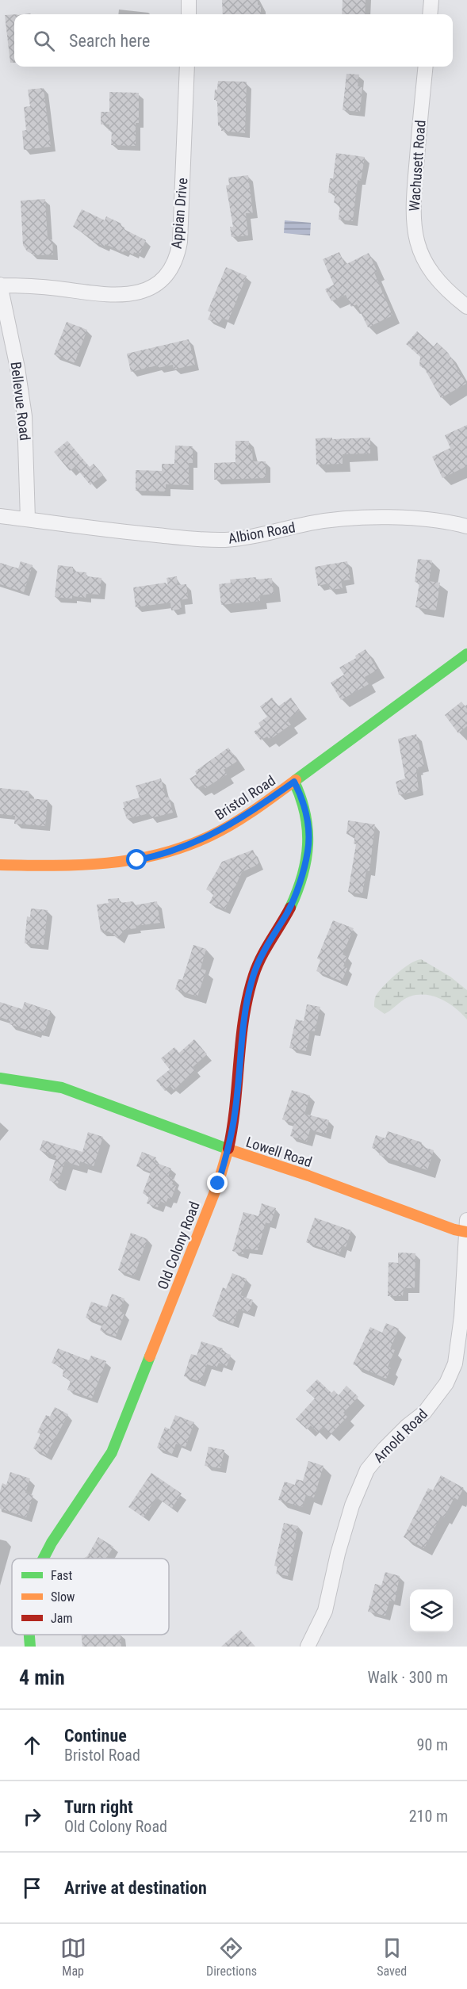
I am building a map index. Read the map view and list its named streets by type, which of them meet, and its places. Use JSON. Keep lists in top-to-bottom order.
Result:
{
  "streets": {
    "street": [
      "Wachusett Road",
      "Appian Drive",
      "Bellevue Road",
      "Albion Road",
      "Bristol Road",
      "Lowell Road",
      "Old Colony Road",
      "Arnold Road"
    ]
  },
  "crossings": [
    ["Appian Drive", "Bellevue Road"],
    ["Bellevue Road", "Albion Road"],
    ["Bristol Road", "Old Colony Road"],
    ["Lowell Road", "Old Colony Road"],
    ["Lowell Road", "Arnold Road"]
  ],
  "legend": ["Fast", "Slow", "Jam"],
  "page": {
    "search": "Search here",
    "heading": ["4 min", "Walk · 300 m"],
    "list": [
      ["Continue", "Bristol Road", "90 m"],
      ["Turn right", "Old Colony Road", "210 m"],
      "Arrive at destination"
    ],
    "nav": ["Map", "Directions", "Saved"]
  }
}
